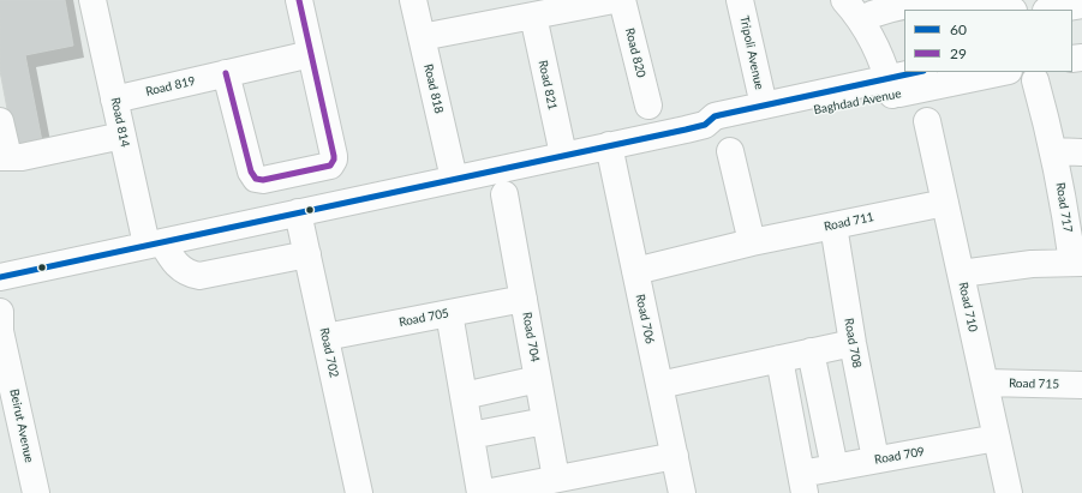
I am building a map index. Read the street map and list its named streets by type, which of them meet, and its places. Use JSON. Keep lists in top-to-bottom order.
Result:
{
  "streets": {
    "street": [
      "Road 820",
      "Tripoli Avenue",
      "Road 821",
      "Road 819",
      "Road 818",
      "Baghdad Avenue",
      "Road 814",
      "Road 717",
      "Road 711",
      "Road 710",
      "Road 705",
      "Road 706",
      "Road 704",
      "Road 708",
      "Road 702",
      "Road 715",
      "Beirut Avenue",
      "Road 709"
    ]
  },
  "crossings": [
    ["Tripoli Avenue", "Baghdad Avenue"],
    ["Road 821", "Baghdad Avenue"],
    ["Road 819", "Road 814"],
    ["Road 818", "Baghdad Avenue"],
    ["Baghdad Avenue", "Road 814"],
    ["Baghdad Avenue", "Road 706"],
    ["Baghdad Avenue", "Road 702"],
    ["Road 717", "Road 710"],
    ["Road 711", "Road 710"],
    ["Road 711", "Road 706"],
    ["Road 711", "Road 708"],
    ["Road 710", "Road 715"],
    ["Road 710", "Road 709"],
    ["Road 705", "Road 704"],
    ["Road 705", "Road 702"],
    ["Road 708", "Road 709"]
  ],
  "lines": ["transit line 29", "transit line 60"],
  "legend": ["60", "29"]
}
